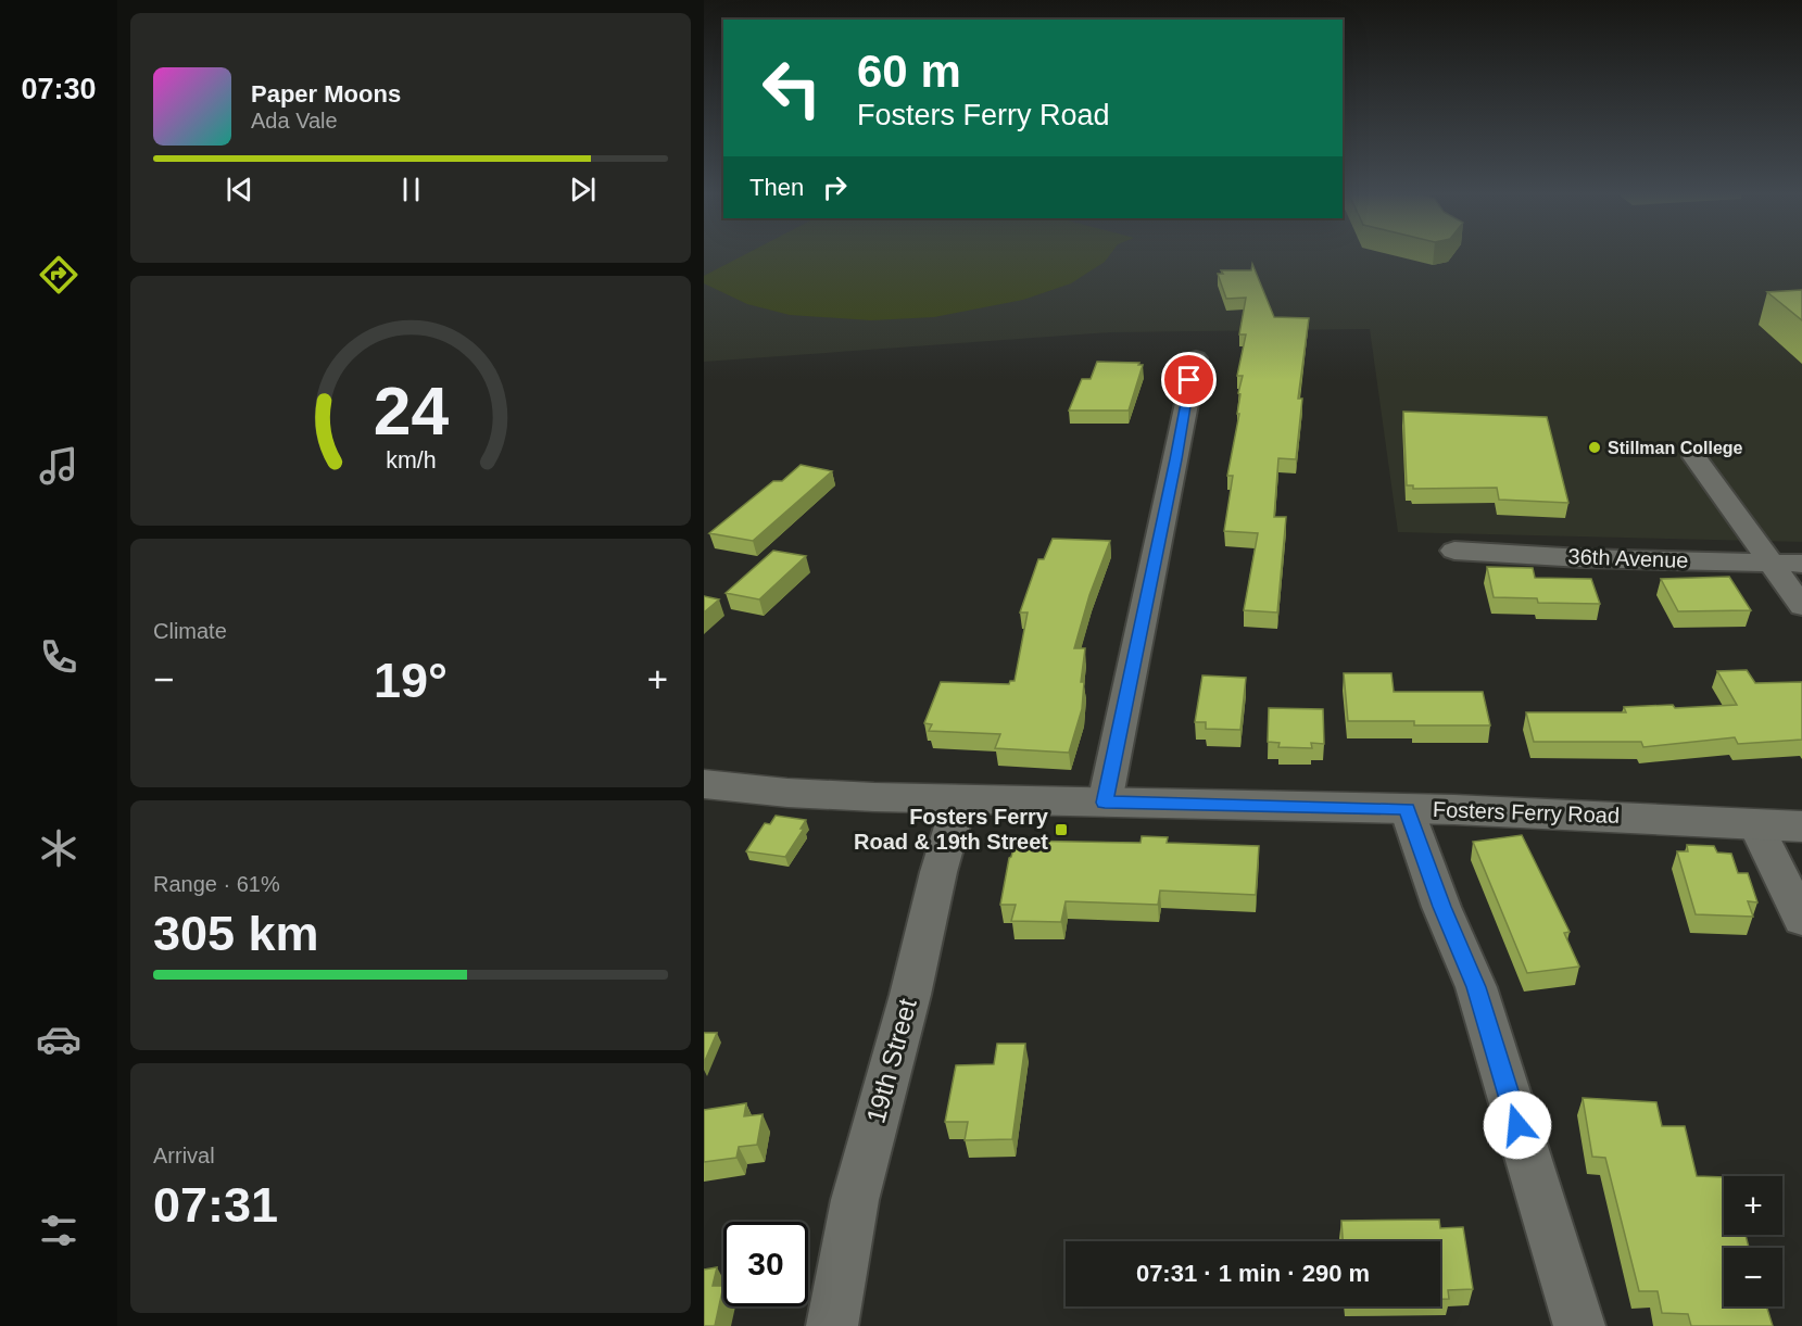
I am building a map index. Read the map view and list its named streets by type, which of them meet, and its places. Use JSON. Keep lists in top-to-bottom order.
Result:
{
  "streets": {
    "street": ["36th Avenue", "Fosters Ferry Road", "19th Street"]
  },
  "crossings": [
    ["Fosters Ferry Road", "19th Street"]
  ],
  "places": {
    "other": ["Stillman College"],
    "transit": ["Fosters Ferry Road & 19th Street"]
  },
  "page": {
    "tabs": "07:30",
    "turn": ["60 m", "Fosters Ferry Road"],
    "song": ["Paper Moons", "Ada Vale"],
    "then": "Then",
    "tile": [
      "Climate",
      ["Range · 61%", "305 km"],
      ["Arrival", "07:31"]
    ],
    "heat": ["−", "19°", "+"],
    "map_buttons": ["+", "−"],
    "limit": "30",
    "trip": "07:31 · 1 min · 290 m",
    "gauge": ["24", "km/h"]
  }
}
